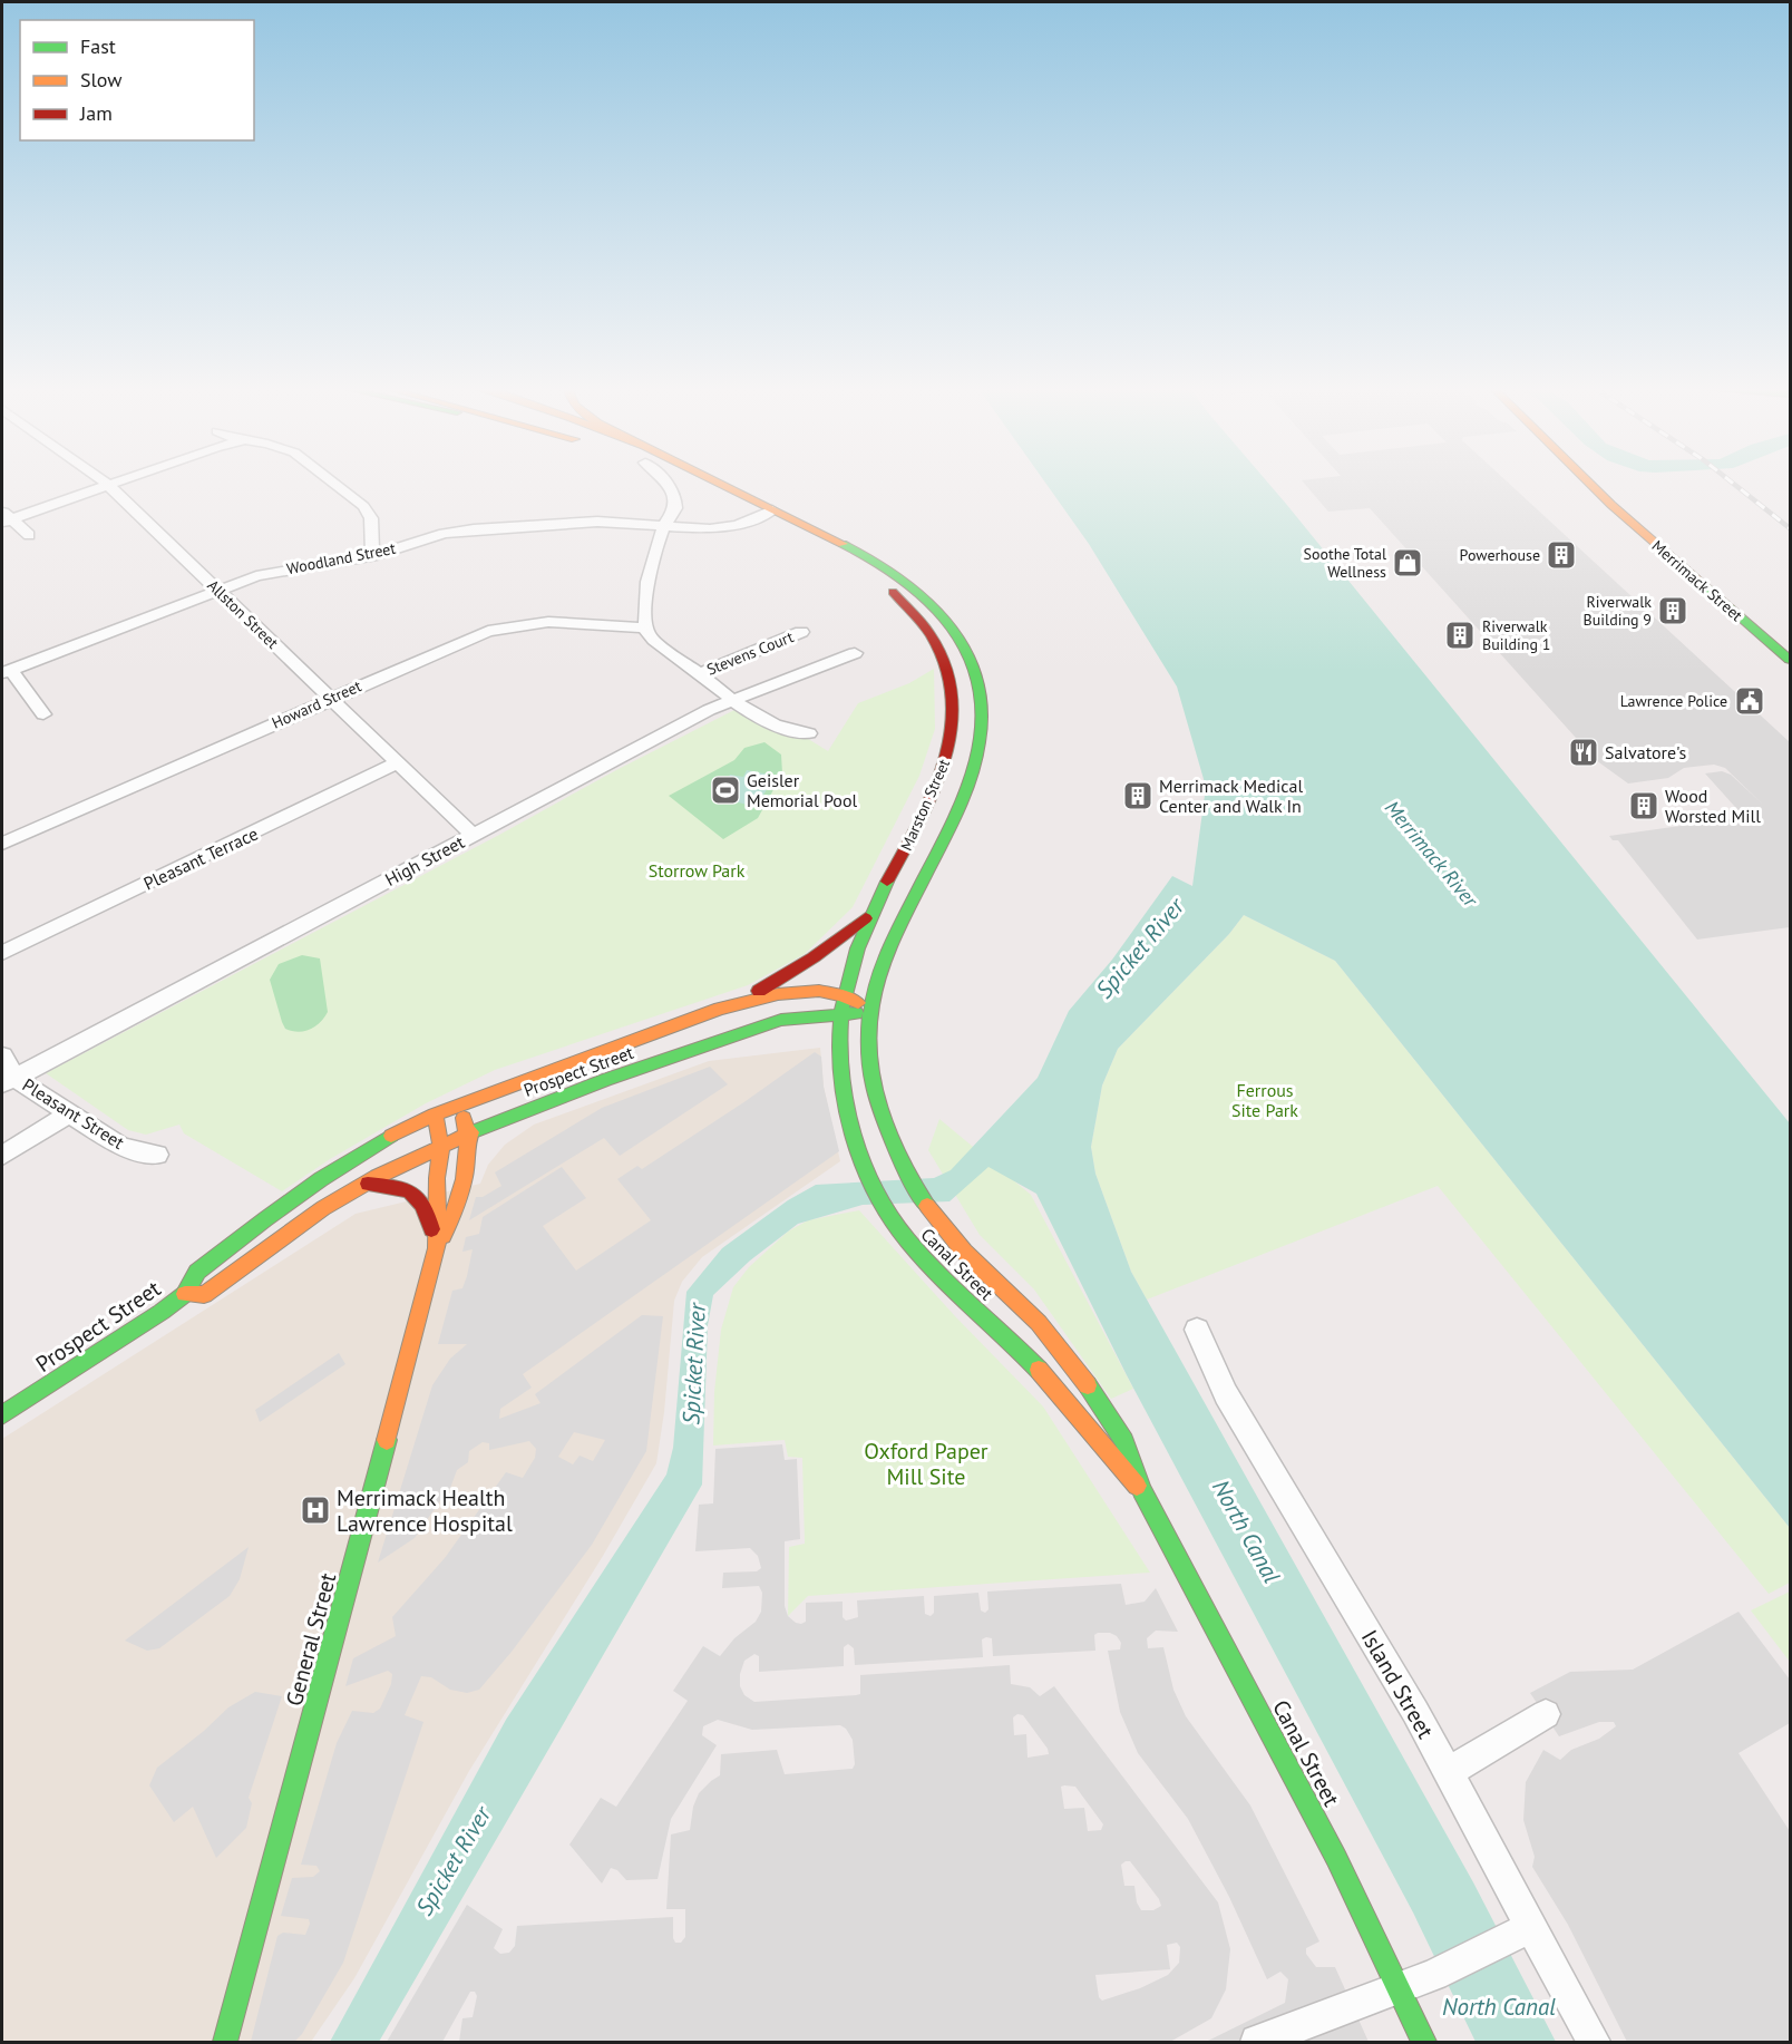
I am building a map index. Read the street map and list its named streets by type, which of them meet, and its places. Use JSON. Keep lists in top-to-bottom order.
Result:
{
  "streets": {
    "main road": [
      "Merrimack Street",
      "Marston Street",
      "Prospect Street",
      "Canal Street",
      "General Street"
    ],
    "street": [
      "Woodland Street",
      "Allston Street",
      "Stevens Court",
      "Howard Street",
      "Pleasant Terrace",
      "High Street",
      "Pleasant Street",
      "Island Street"
    ]
  },
  "crossings": [
    ["Woodland Street", "Allston Street"],
    ["Woodland Street", "Marston Street"],
    ["Allston Street", "Howard Street"],
    ["Allston Street", "Pleasant Terrace"],
    ["Allston Street", "High Street"],
    ["Marston Street", "Prospect Street"],
    ["Marston Street", "Canal Street"],
    ["High Street", "Pleasant Street"],
    ["Prospect Street", "Canal Street"],
    ["Prospect Street", "General Street"]
  ],
  "water": ["Merrimack River", "Spicket River", "North Canal"],
  "parks": ["Storrow Park", "Ferrous Site Park", "Oxford Paper Mill Site"],
  "places": {
    "building": [
      "Powerhouse",
      "Riverwalk Building 9",
      "Riverwalk Building 1",
      "Merrimack Medical Center and Walk In",
      "Wood Worsted Mill"
    ],
    "shop": ["Soothe Total Wellness"],
    "public building": ["Lawrence Police"],
    "restaurant": ["Salvatore's"],
    "sports": ["Geisler Memorial Pool"],
    "hospital": ["Merrimack Health Lawrence Hospital"]
  },
  "legend": ["Fast", "Slow", "Jam"]
}
